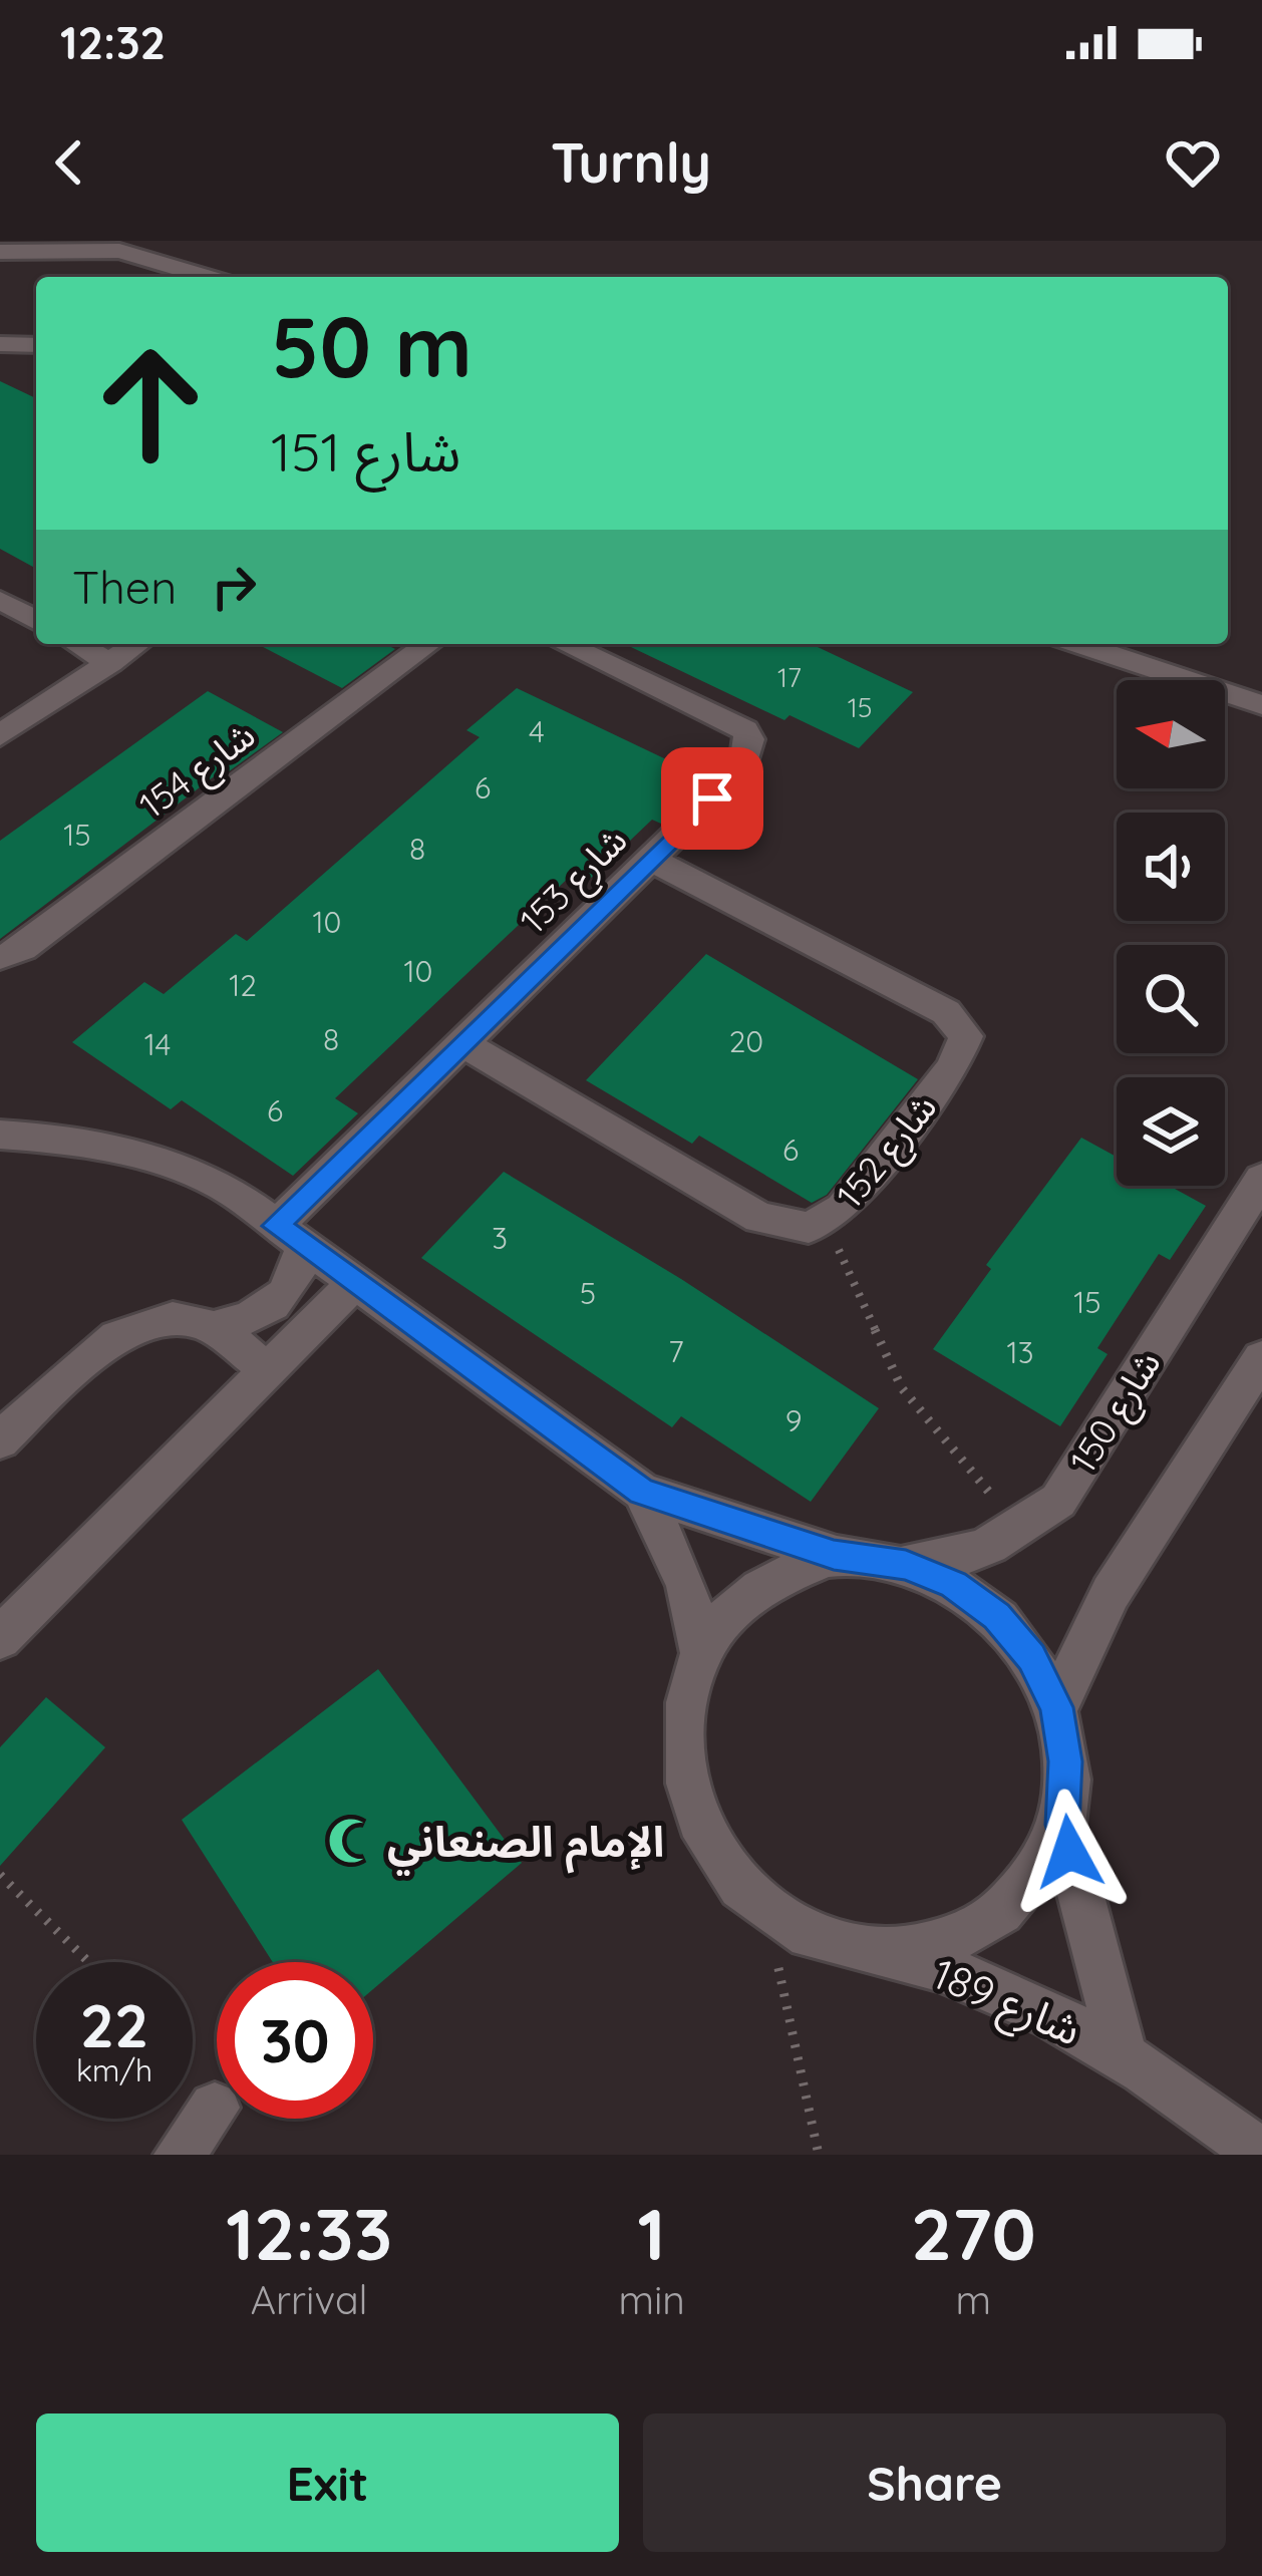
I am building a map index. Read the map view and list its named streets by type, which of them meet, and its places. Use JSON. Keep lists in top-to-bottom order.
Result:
{
  "streets": {
    "street": [
      "شارع 154",
      "شارع 153",
      "شارع 152",
      "شارع 150",
      "شارع 189"
    ]
  },
  "crossings": [
    ["شارع 153", "شارع 152"],
    ["شارع 150", "شارع 189"]
  ],
  "places": {
    "mosque": ["الإمام الصنعاني"]
  },
  "house_numbers": [
    "17",
    "15",
    "4",
    "6",
    "15",
    "8",
    "10",
    "10",
    "12",
    "8",
    "20",
    "14",
    "6",
    "6",
    "3",
    "5",
    "15",
    "7",
    "13",
    "9"
  ],
  "north": "left",
  "page": {
    "status": "12:32",
    "header": "Turnly",
    "turn": ["50 m", "شارع 151"],
    "then": "Then",
    "speed": "22 km/h",
    "limit": "30",
    "eta": [
      "12:33",
      "Arrival",
      "1",
      "min",
      "270",
      "m"
    ],
    "buttons": ["Exit", "Share"]
  }
}
